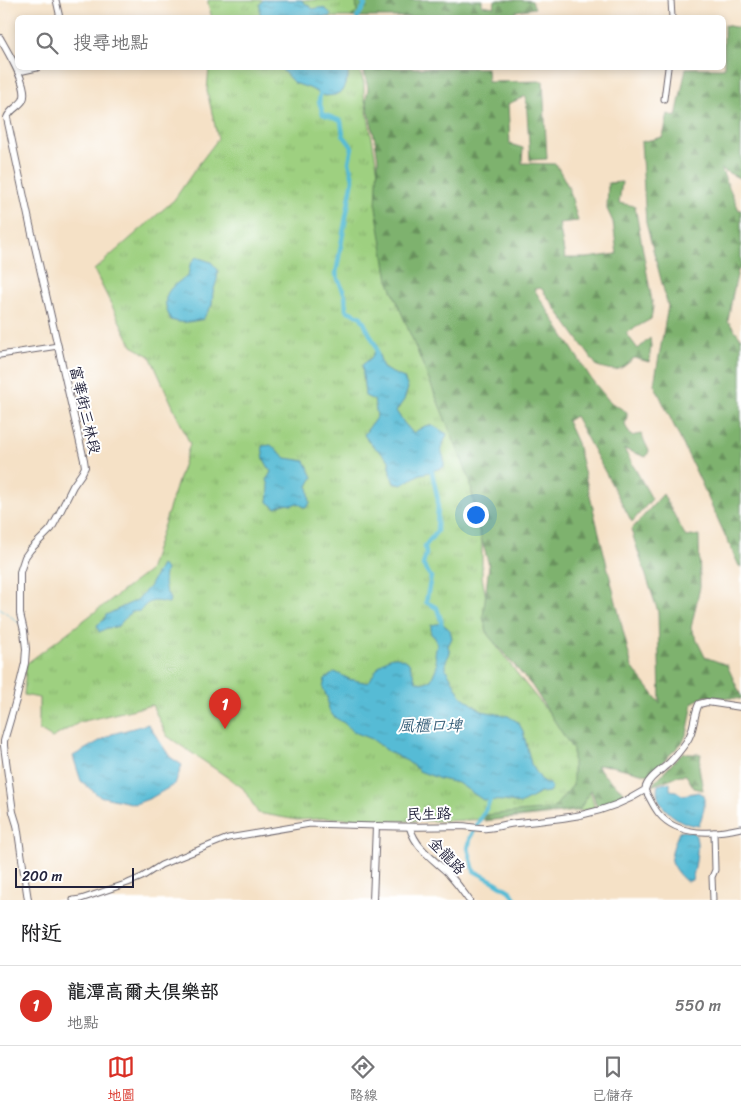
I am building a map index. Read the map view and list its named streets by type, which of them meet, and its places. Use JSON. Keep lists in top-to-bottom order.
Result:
{
  "streets": {
    "street": ["富華街三林段", "民生路", "金龍路"]
  },
  "crossings": [
    ["民生路", "金龍路"]
  ],
  "water": ["風櫃口埤"],
  "scale_bar": "200 m",
  "page": {
    "search": "搜尋地點",
    "pins": "1",
    "scale": "200 m",
    "heading": "附近",
    "list": [
      {
        "mark": "1",
        "name": "龍潭高爾夫俱樂部",
        "note": "地點",
        "value": "550 m"
      }
    ],
    "nav": ["地圖", "路線", "已儲存"]
  }
}
